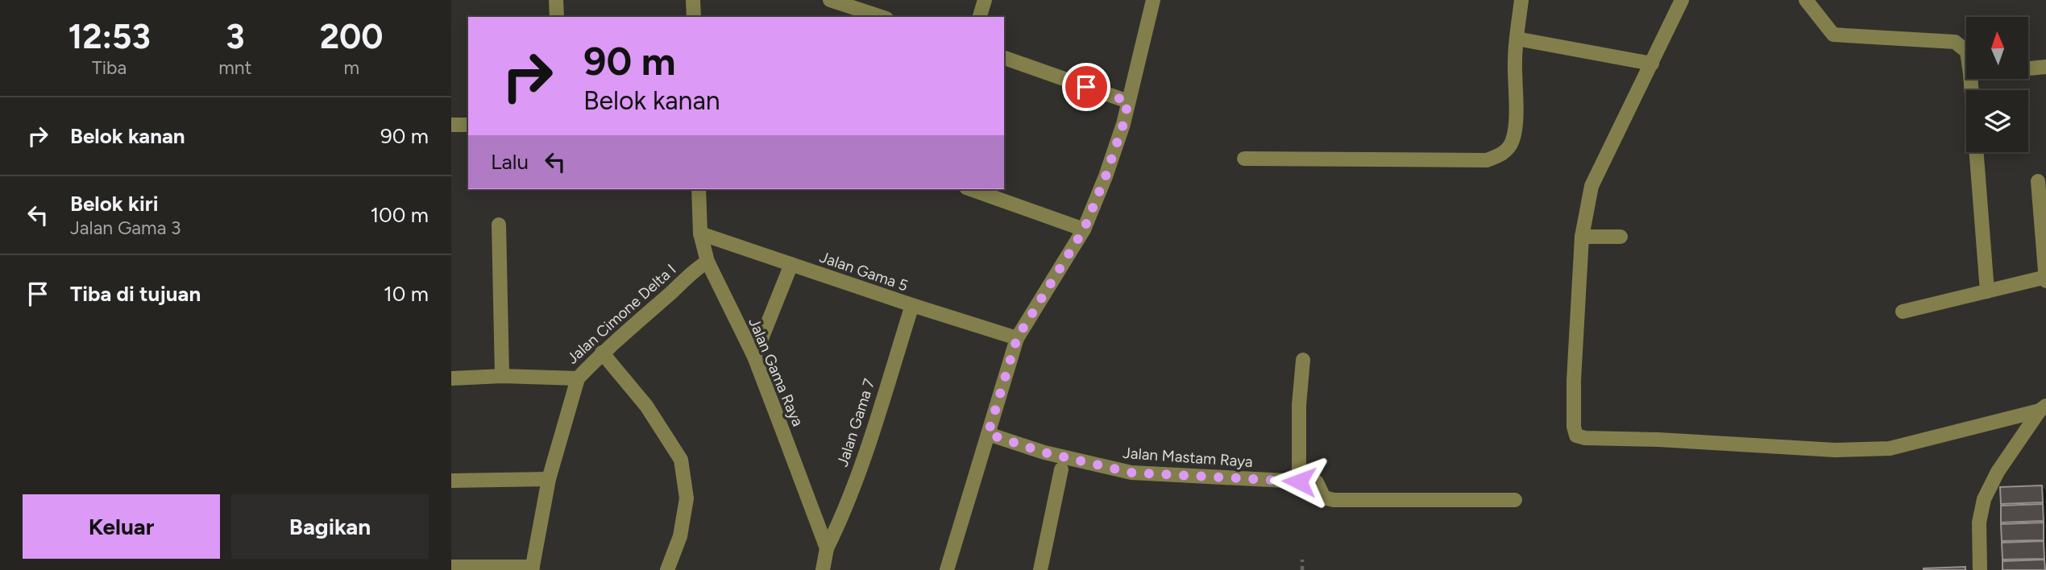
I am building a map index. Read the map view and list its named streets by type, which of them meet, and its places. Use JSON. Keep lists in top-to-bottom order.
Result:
{
  "streets": {
    "street": [
      "Jalan Gama 5",
      "Jalan Cimone Delta I",
      "Jalan Gama Raya",
      "Jalan Gama 7",
      "Jalan Mastam Raya"
    ]
  },
  "crossings": [
    ["Jalan Gama 5", "Jalan Gama Raya"],
    ["Jalan Gama 5", "Jalan Gama 7"],
    ["Jalan Cimone Delta I", "Jalan Gama Raya"],
    ["Jalan Gama Raya", "Jalan Gama 7"]
  ],
  "north": "top",
  "page": {
    "eta": [
      "12:53",
      "Tiba",
      "3",
      "mnt",
      "200",
      "m"
    ],
    "turn": ["90 m", "Belok kanan"],
    "list": [
      {
        "name": "Belok kanan",
        "value": "90 m"
      },
      {
        "name": "Belok kiri",
        "note": "Jalan Gama 3",
        "value": "100 m"
      },
      {
        "name": "Tiba di tujuan",
        "value": "10 m"
      }
    ],
    "then": "Lalu",
    "buttons": ["Keluar", "Bagikan"]
  }
}
